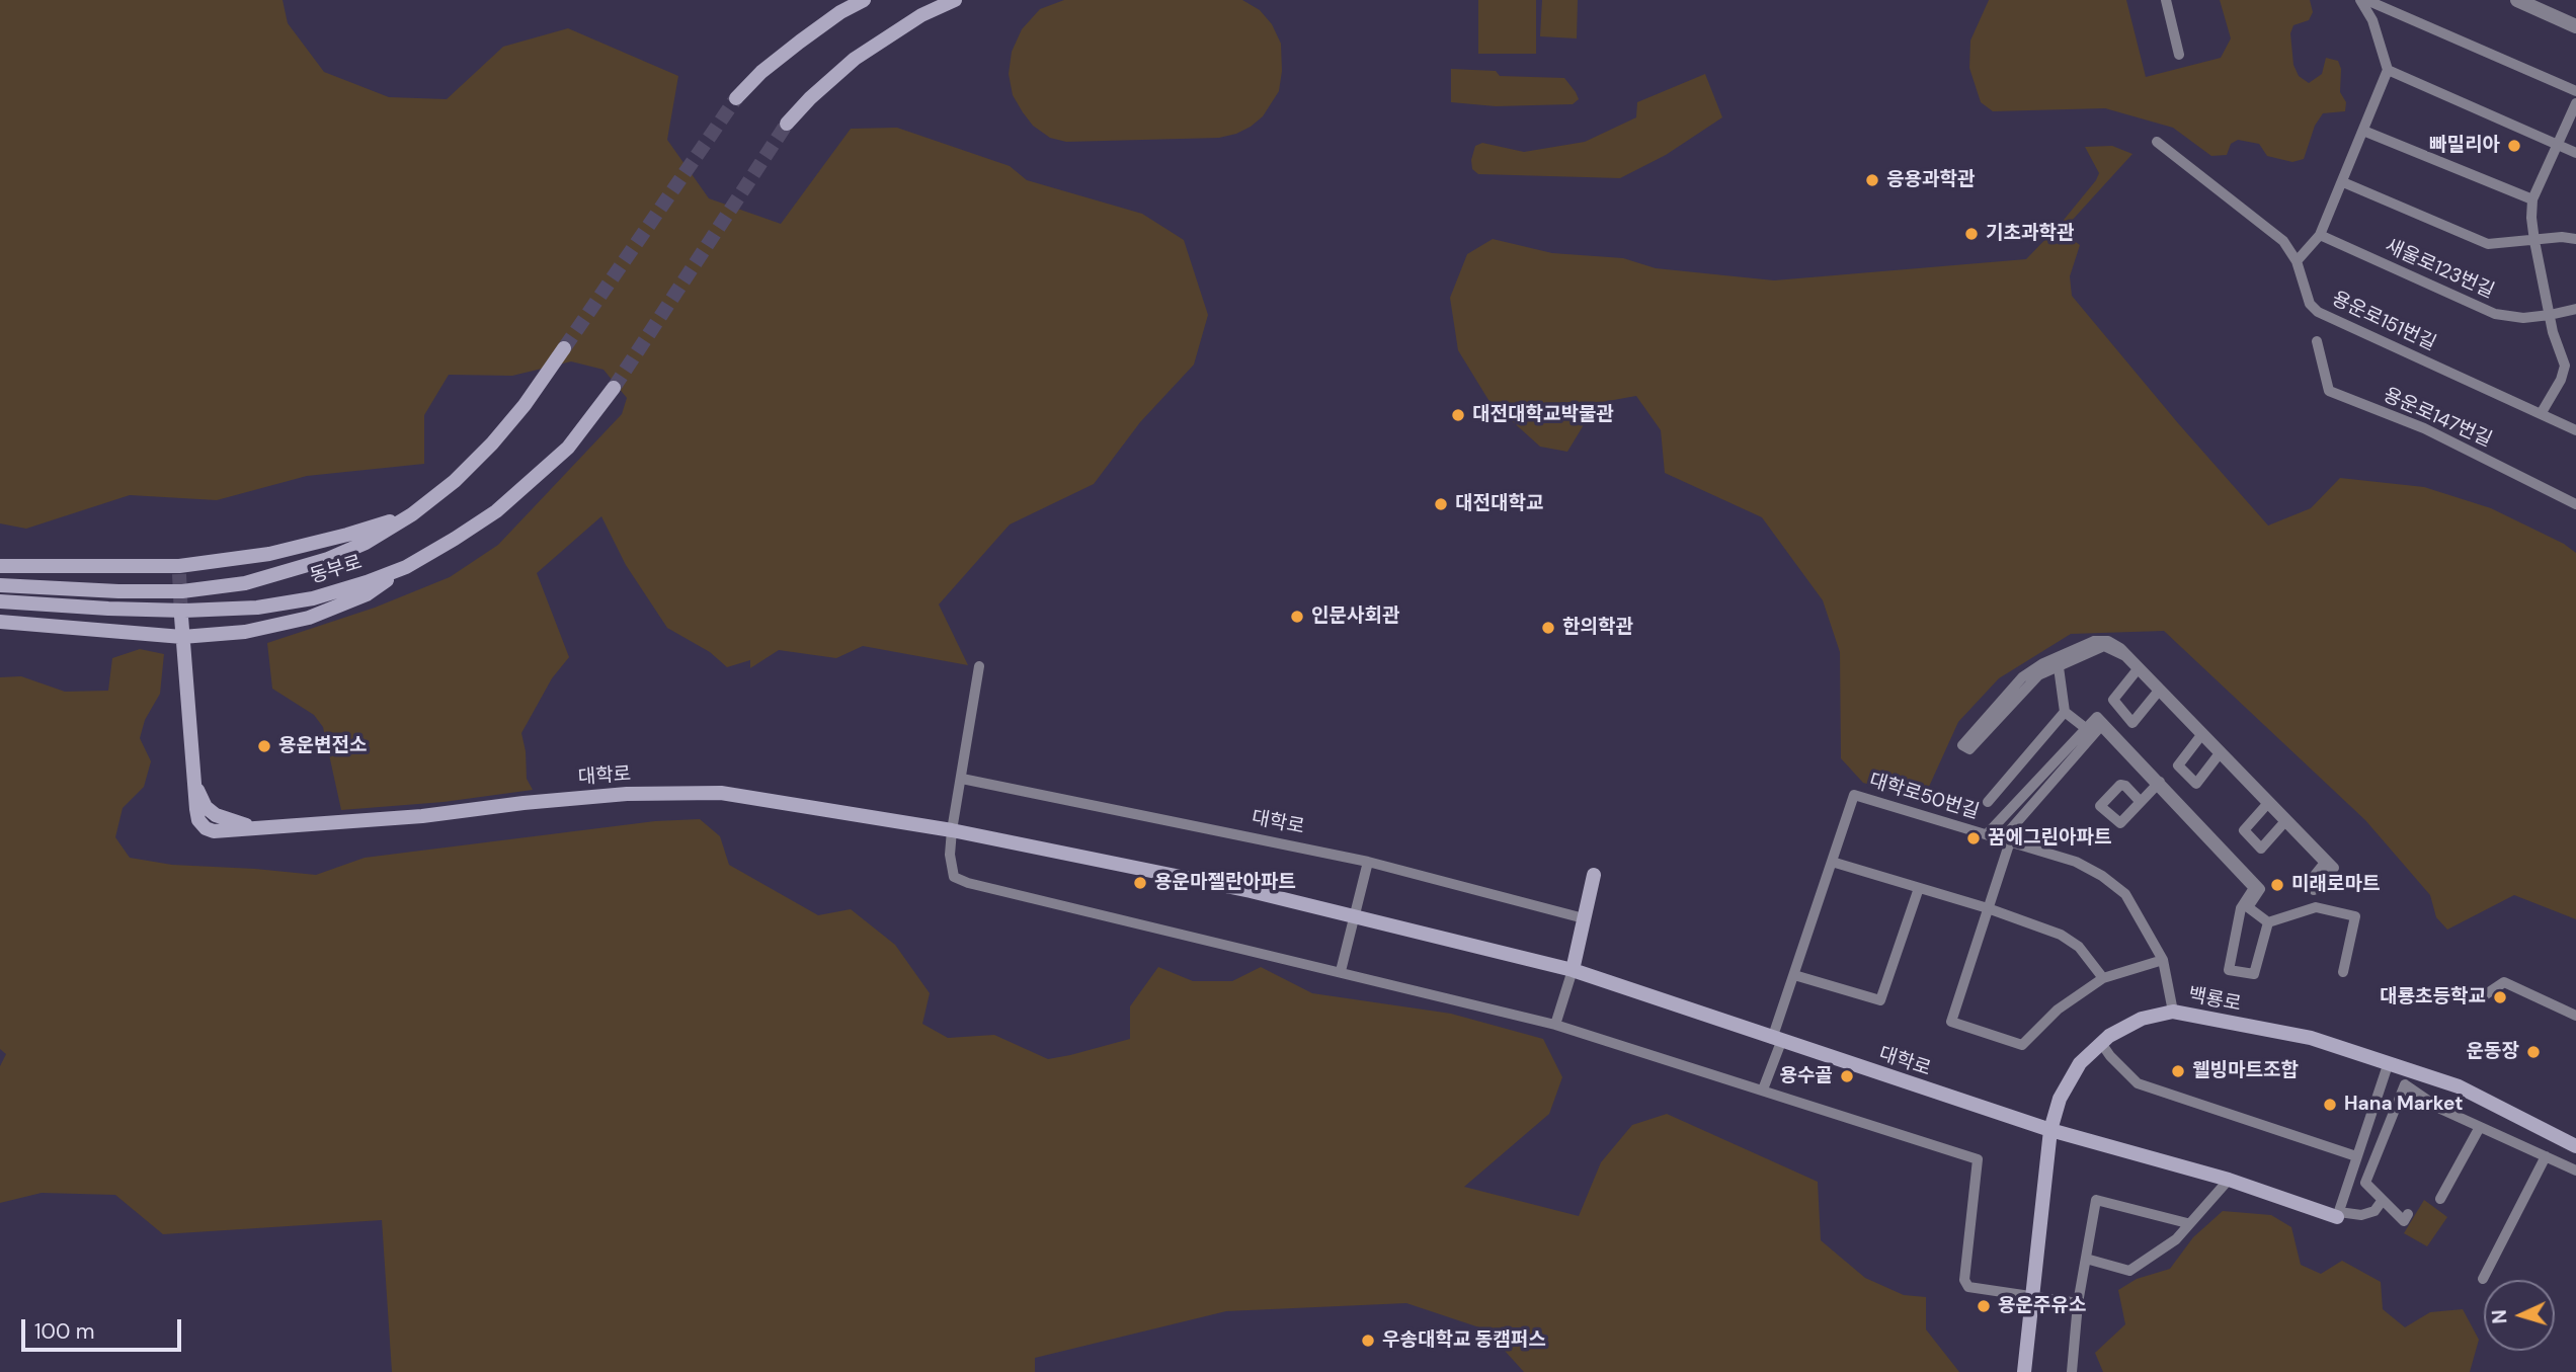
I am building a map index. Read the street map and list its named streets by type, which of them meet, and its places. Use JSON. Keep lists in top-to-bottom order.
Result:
{
  "streets": {
    "main road": ["동부로", "대학로", "백룡로"],
    "street": [
      "새울로123번길",
      "용운로151번길",
      "용운로147번길",
      "대학로50번길"
    ]
  },
  "crossings": [
    ["대학로", "대학로50번길"],
    ["대학로", "백룡로"],
    ["대학로50번길", "백룡로"]
  ],
  "places": [
    "빠밀리아",
    "응용과학관",
    "기초과학관",
    "대전대학교박물관",
    "대전대학교",
    "인문사회관",
    "한의학관",
    "용운변전소",
    "꿈에그린아파트",
    "용운마젤란아파트",
    "미래로마트",
    "대룡초등학교",
    "운동장",
    "웰빙마트조합",
    "용수골",
    "Hana Market",
    "용운주유소",
    "우송대학교 동캠퍼스"
  ],
  "scale_bar": "100 m",
  "north": "left"
}
